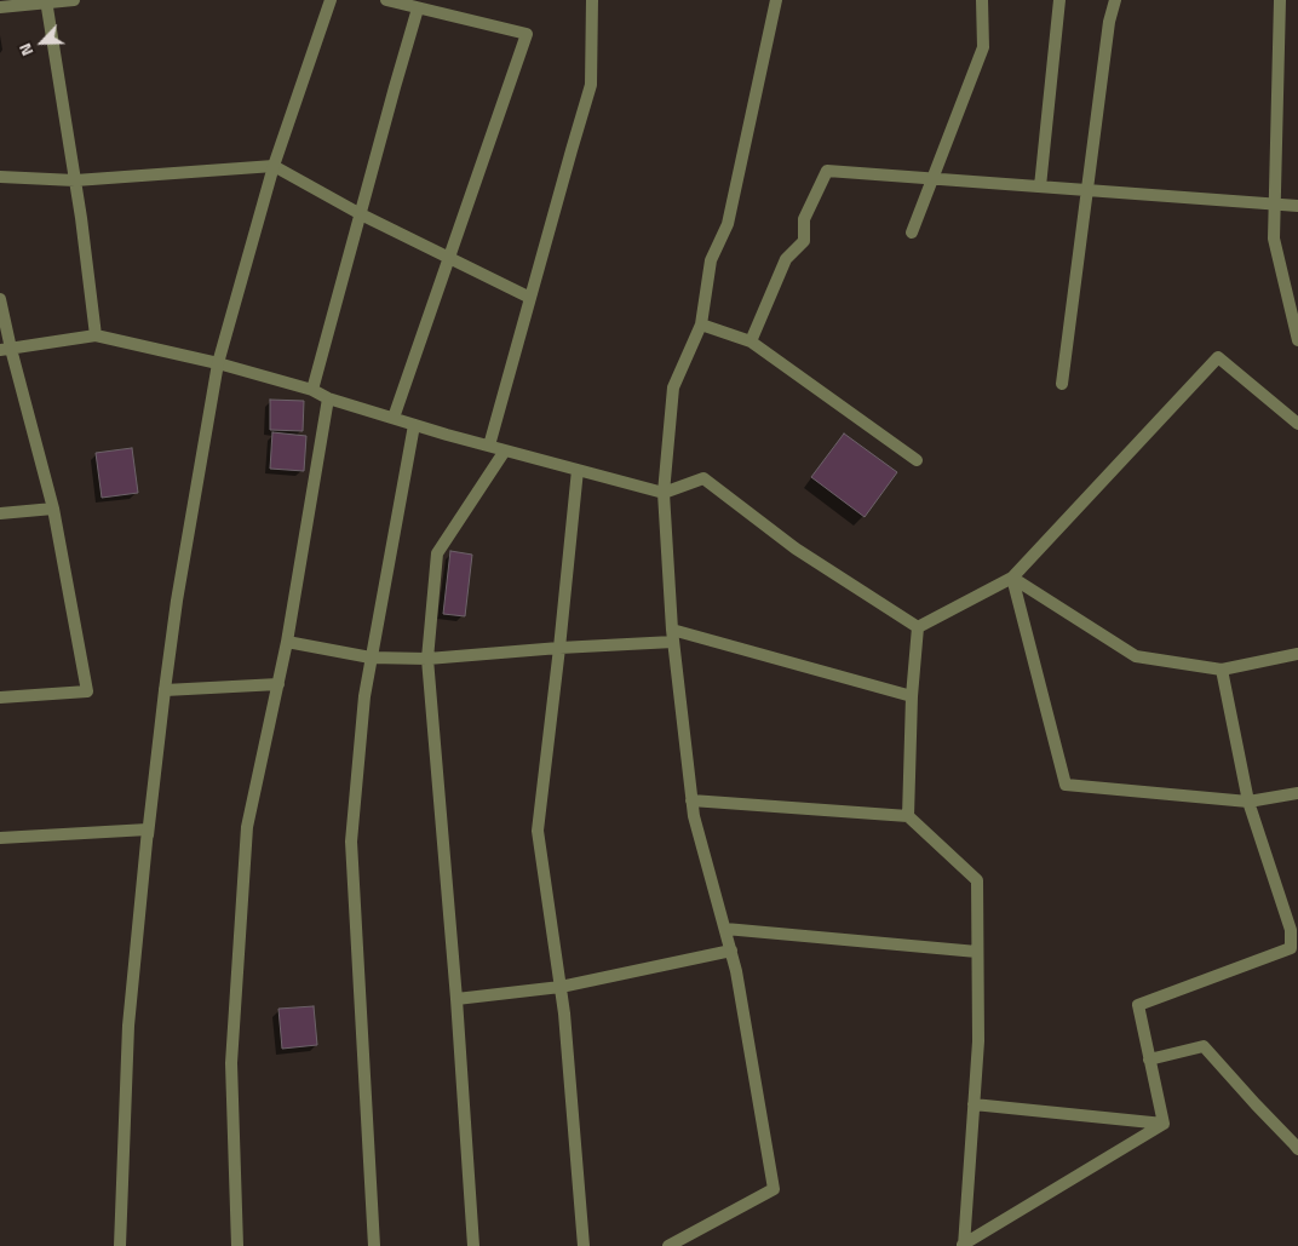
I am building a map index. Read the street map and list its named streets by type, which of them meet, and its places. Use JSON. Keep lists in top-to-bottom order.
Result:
{
  "north": "bottom left"
}
